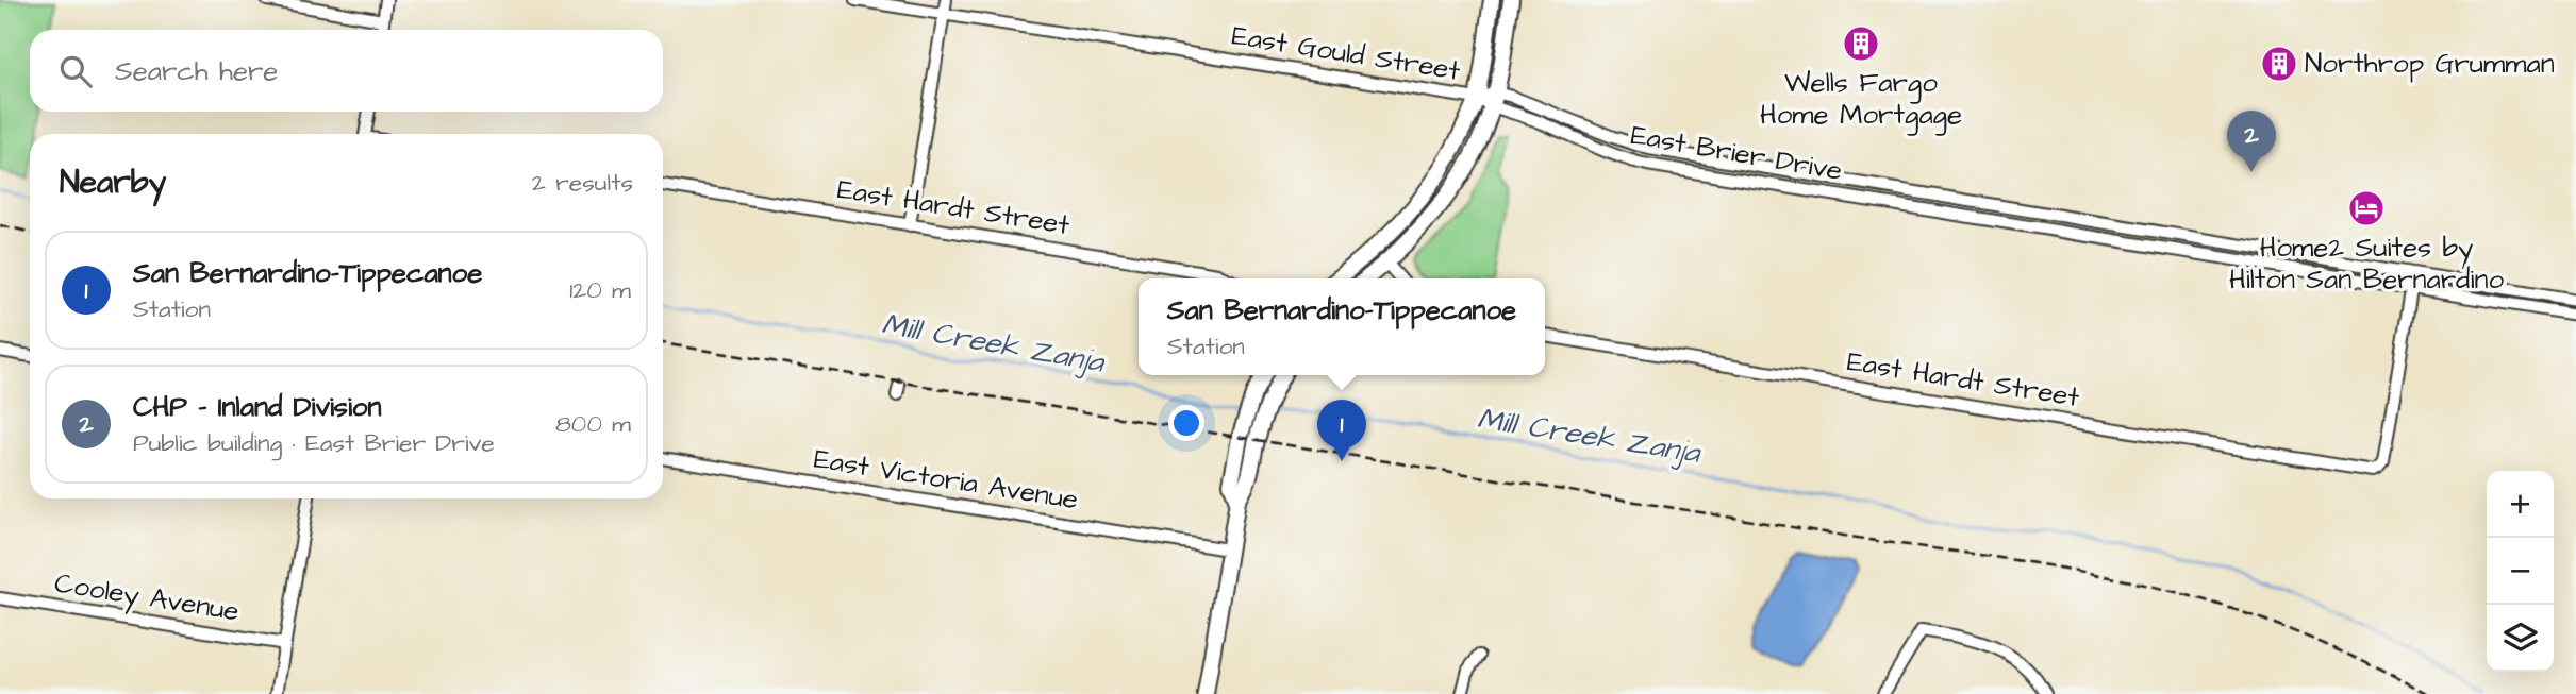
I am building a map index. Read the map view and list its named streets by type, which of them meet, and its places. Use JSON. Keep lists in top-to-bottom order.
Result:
{
  "streets": {
    "street": [
      "East Gould Street",
      "East Brier Drive",
      "East Hardt Street",
      "East Victoria Avenue",
      "Cooley Avenue"
    ]
  },
  "crossings": [
    ["East Gould Street", "East Brier Drive"],
    ["East Brier Drive", "East Hardt Street"]
  ],
  "water": ["Mill Creek Zanja"],
  "places": {
    "building": ["Wells Fargo Home Mortgage", "Northrop Grumman"],
    "hotel": ["Home2 Suites by Hilton San Bernardino"]
  },
  "page": {
    "search": "Search here",
    "pins": ["2", "1"],
    "heading": ["Nearby", "2 results"],
    "list": [
      {
        "mark": "1",
        "name": "San Bernardino–Tippecanoe",
        "note": "Station",
        "value": "120 m"
      },
      {
        "mark": "2",
        "name": "CHP - Inland Division",
        "note": "Public building · East Brier Drive",
        "value": "800 m"
      }
    ],
    "popup": ["San Bernardino–Tippecanoe", "Station"],
    "map_buttons": ["+", "−"]
  }
}
